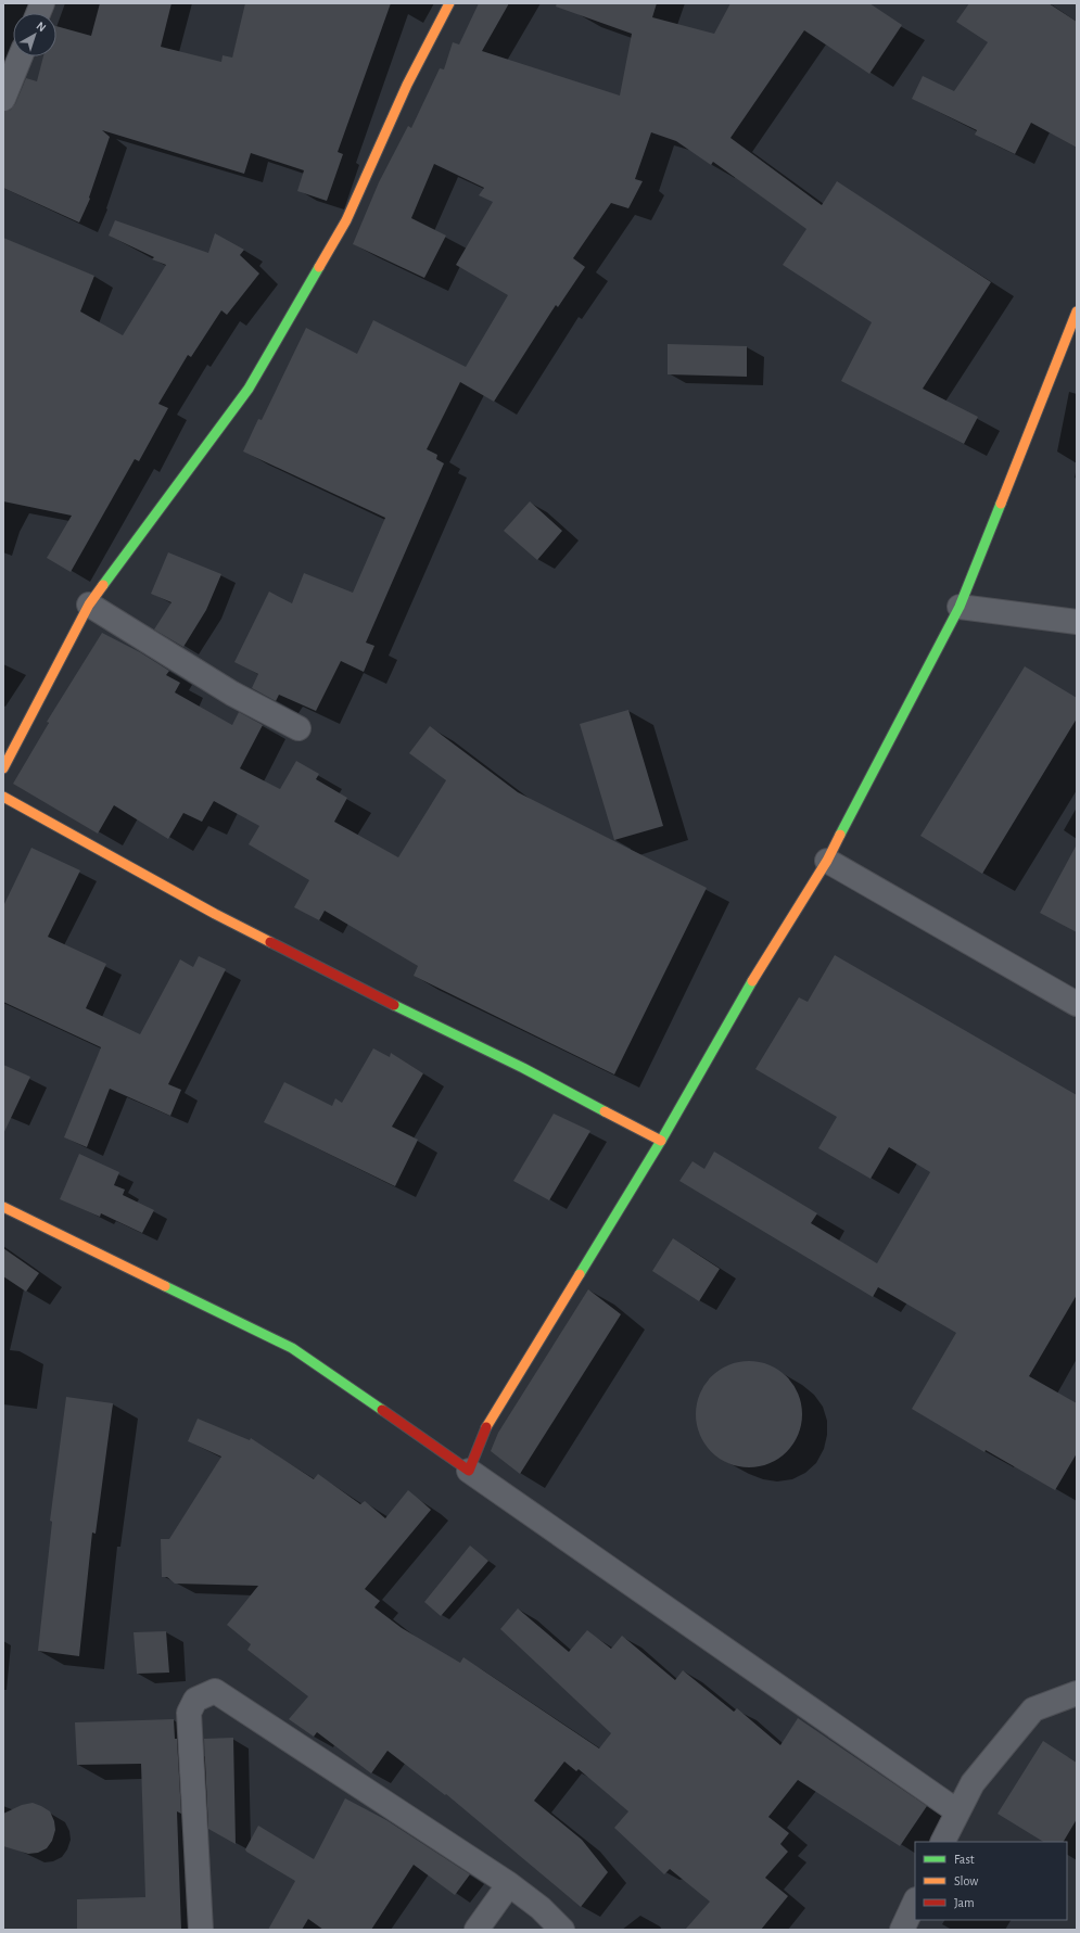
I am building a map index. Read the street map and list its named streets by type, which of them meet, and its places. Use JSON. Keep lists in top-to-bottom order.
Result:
{
  "legend": ["Fast", "Slow", "Jam"],
  "north": "top right"
}
